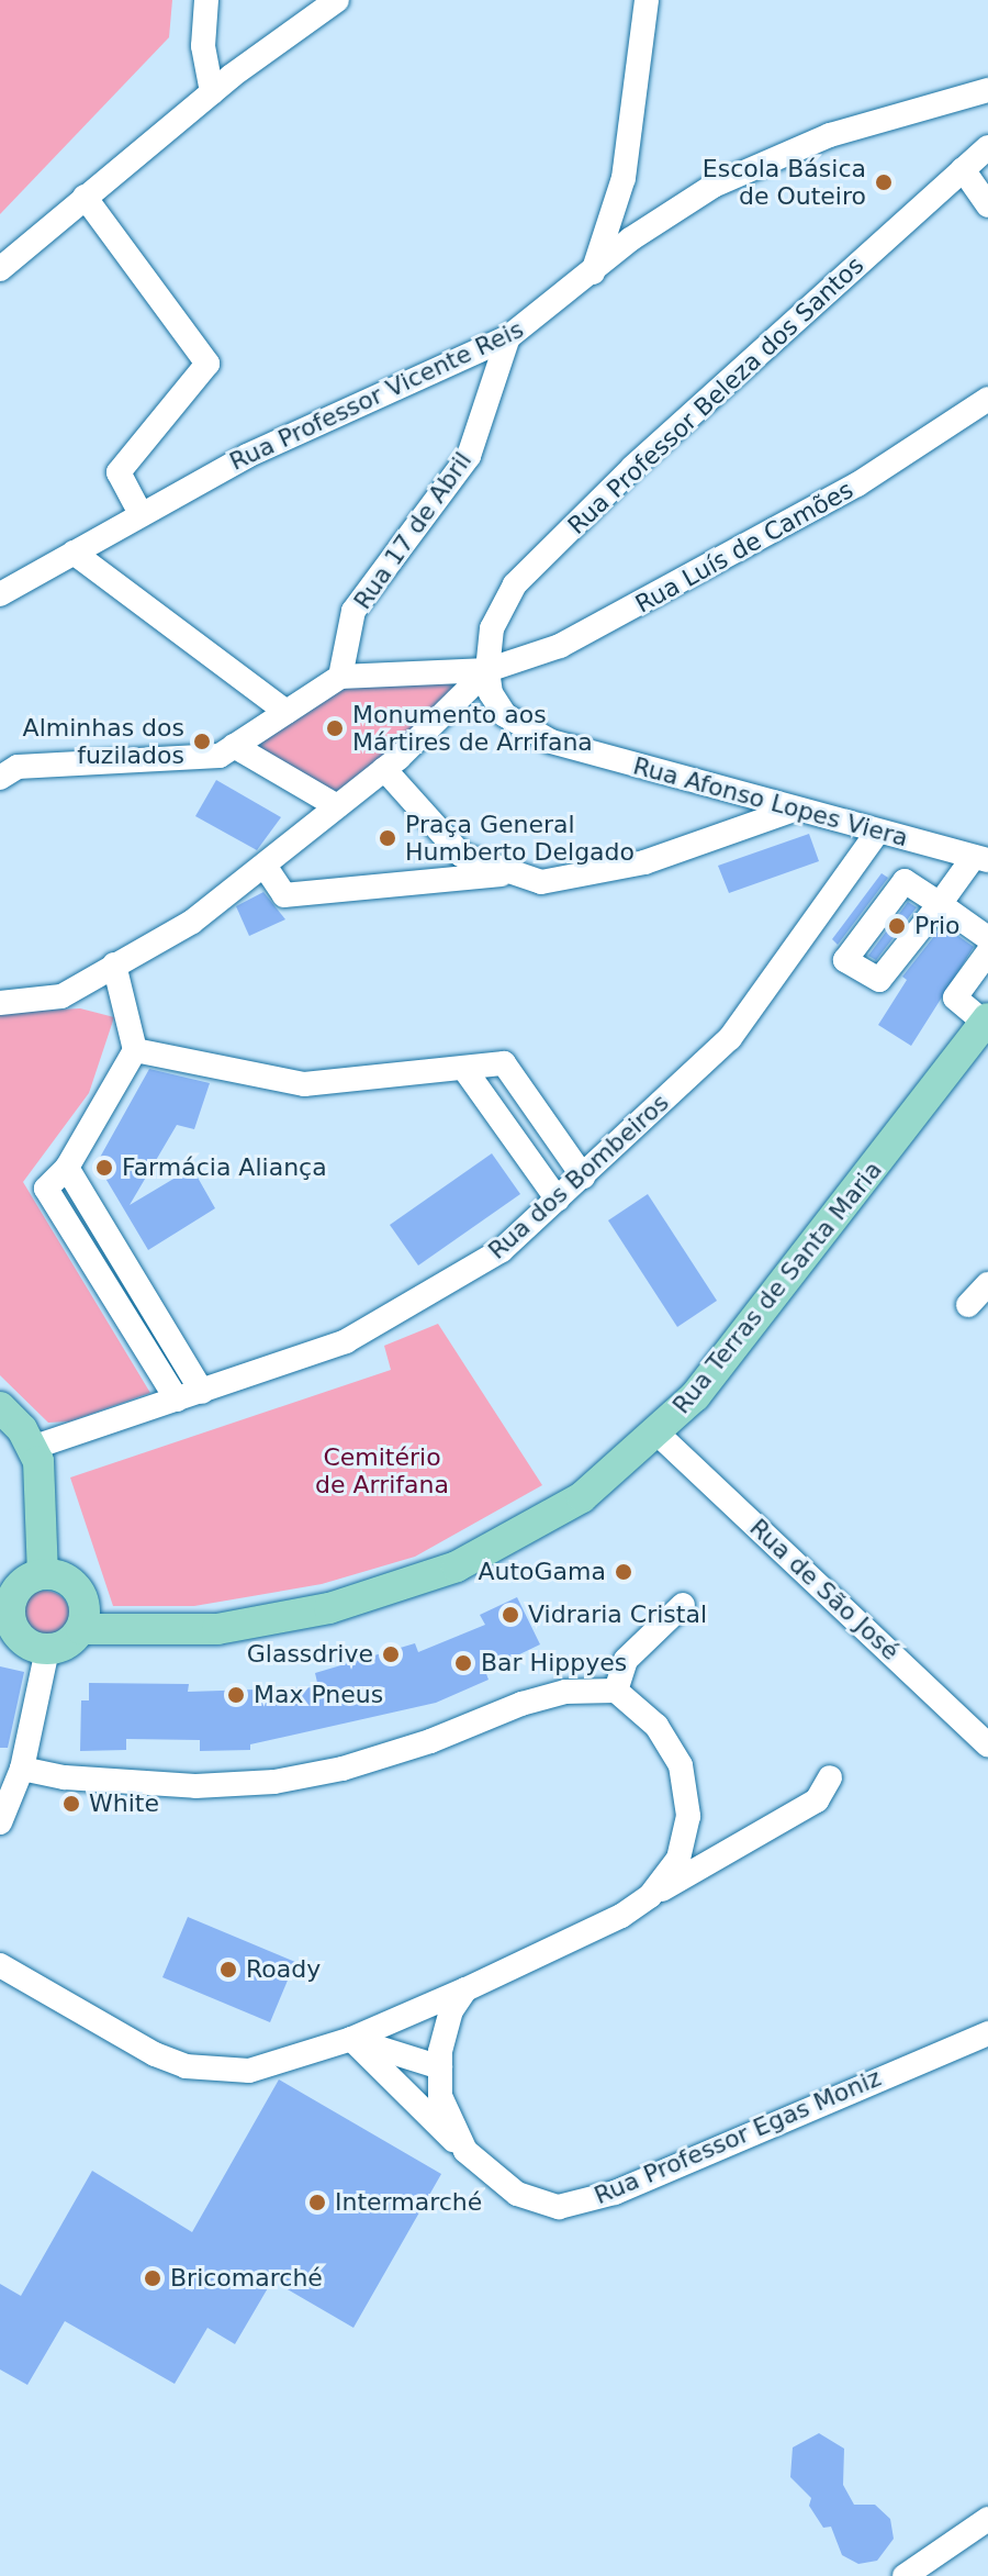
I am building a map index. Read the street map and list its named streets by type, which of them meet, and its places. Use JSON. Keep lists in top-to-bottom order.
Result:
{
  "streets": {
    "main road": ["Rua Terras de Santa Maria"],
    "street": [
      "Rua Professor Vicente Reis",
      "Rua Professor Beleza dos Santos",
      "Rua 17 de Abril",
      "Rua Luís de Camões",
      "Rua Afonso Lopes Viera",
      "Rua dos Bombeiros",
      "Rua de São José",
      "Rua Professor Egas Moniz"
    ]
  },
  "crossings": [
    ["Rua Professor Vicente Reis", "Rua 17 de Abril"],
    ["Rua Professor Beleza dos Santos", "Rua Luís de Camões"],
    ["Rua Professor Beleza dos Santos", "Rua Afonso Lopes Viera"],
    ["Rua Luís de Camões", "Rua Afonso Lopes Viera"],
    ["Rua Afonso Lopes Viera", "Rua dos Bombeiros"],
    ["Rua Terras de Santa Maria", "Rua de São José"]
  ],
  "parks": ["Cemitério de Arrifana"],
  "places": [
    "Escola Básica de Outeiro",
    "Monumento aos Mártires de Arrifana",
    "Alminhas dos fuzilados",
    "Praça General Humberto Delgado",
    "Prio",
    "Farmácia Aliança",
    "AutoGama",
    "Vidraria Cristal",
    "Glassdrive",
    "Bar Hippyes",
    "Max Pneus",
    "White",
    "Roady",
    "Intermarché",
    "Bricomarché"
  ]
}
